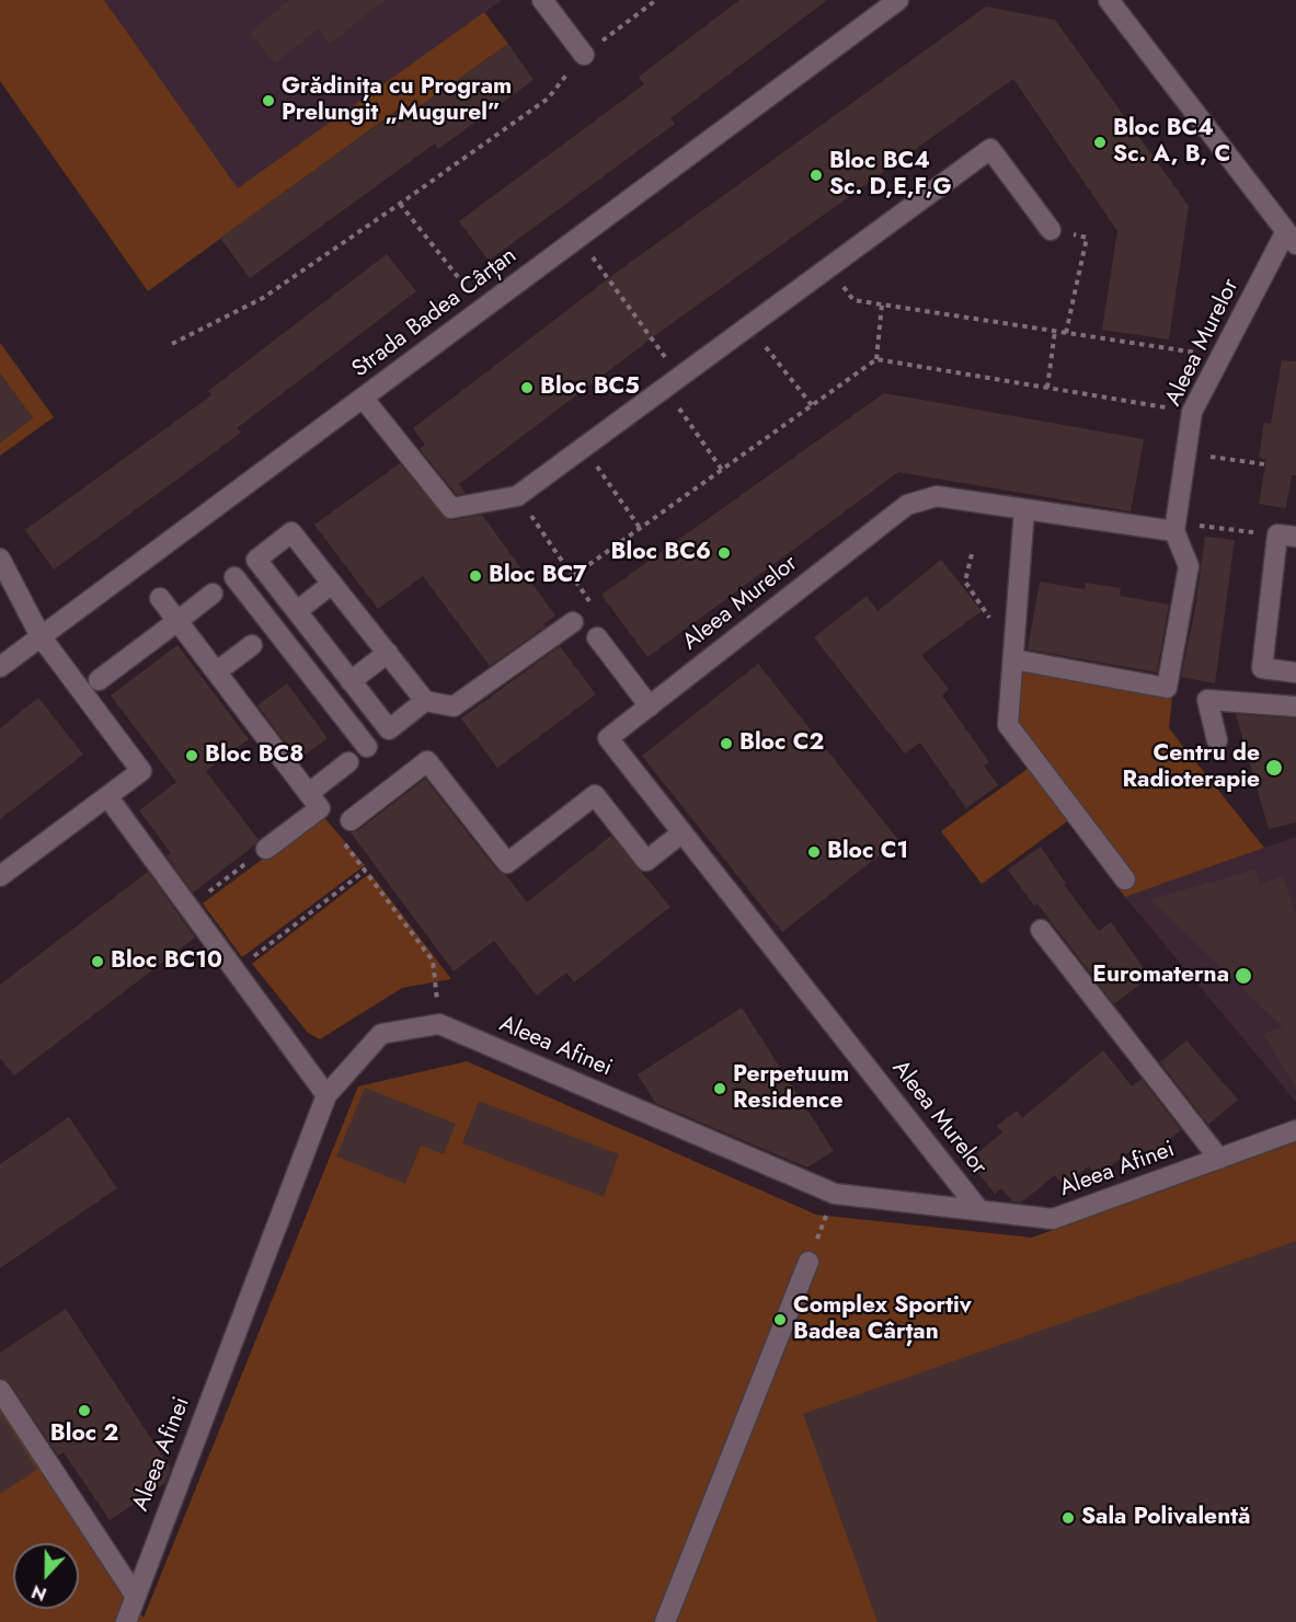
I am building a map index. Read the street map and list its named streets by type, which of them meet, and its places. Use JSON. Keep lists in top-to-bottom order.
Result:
{
  "streets": {
    "street": ["Strada Badea Cârțan", "Aleea Murelor", "Aleea Afinei"]
  },
  "crossings": [
    ["Aleea Murelor", "Aleea Afinei"]
  ],
  "places": [
    "Grădinița cu Program Prelungit „Mugurel”",
    "Bloc BC4 Sc. A, B, C",
    "Bloc BC4 Sc. D,E,F,G",
    "Bloc BC5",
    "Bloc BC6",
    "Bloc BC7",
    "Bloc C2",
    "Bloc BC8",
    "Centru de Radioterapie",
    "Bloc C1",
    "Bloc BC10",
    "Euromaterna",
    "Perpetuum Residence",
    "Complex Sportiv Badea Cârțan",
    "Bloc 2",
    "Sala Polivalentă"
  ],
  "north": "bottom"
}
